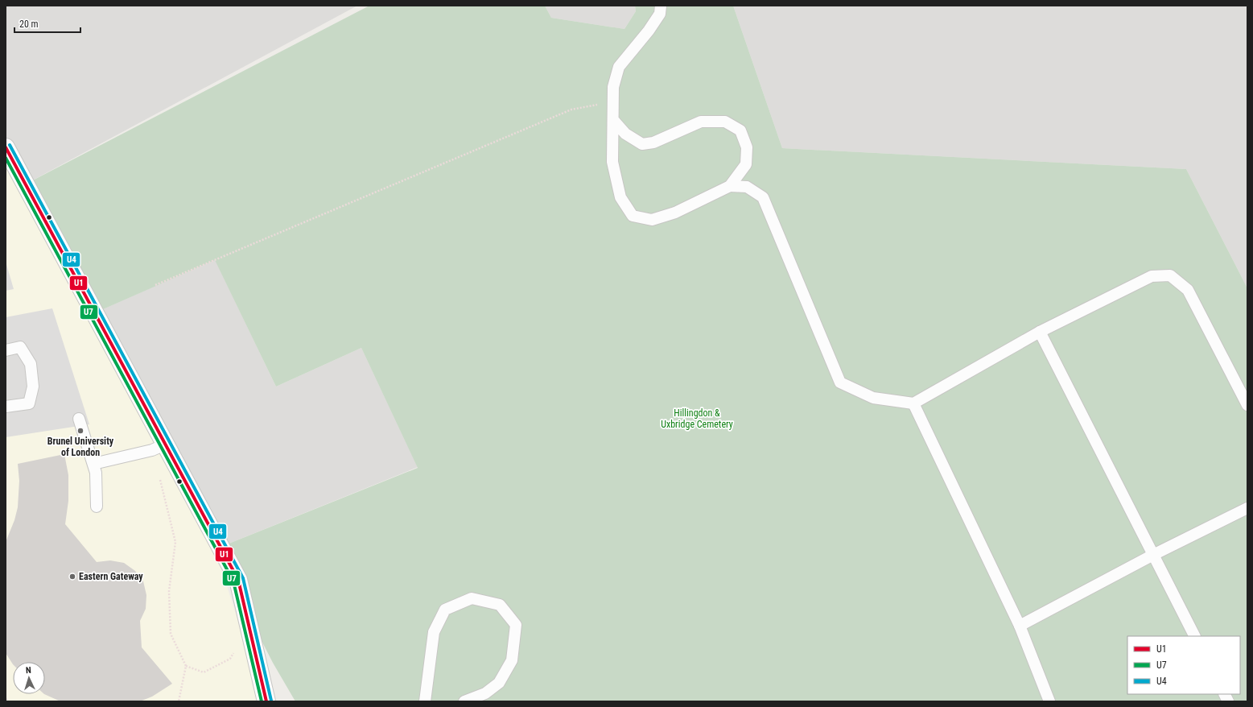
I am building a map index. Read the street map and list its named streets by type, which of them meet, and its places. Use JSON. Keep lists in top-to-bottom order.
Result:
{
  "parks": ["Hillingdon & Uxbridge Cemetery"],
  "places": ["Brunel University of London", "Eastern Gateway"],
  "lines": ["transit line U4", "transit line U1", "transit line U7"],
  "legend": ["U1", "U7", "U4"],
  "scale_bar": "20 m",
  "north": "top"
}
